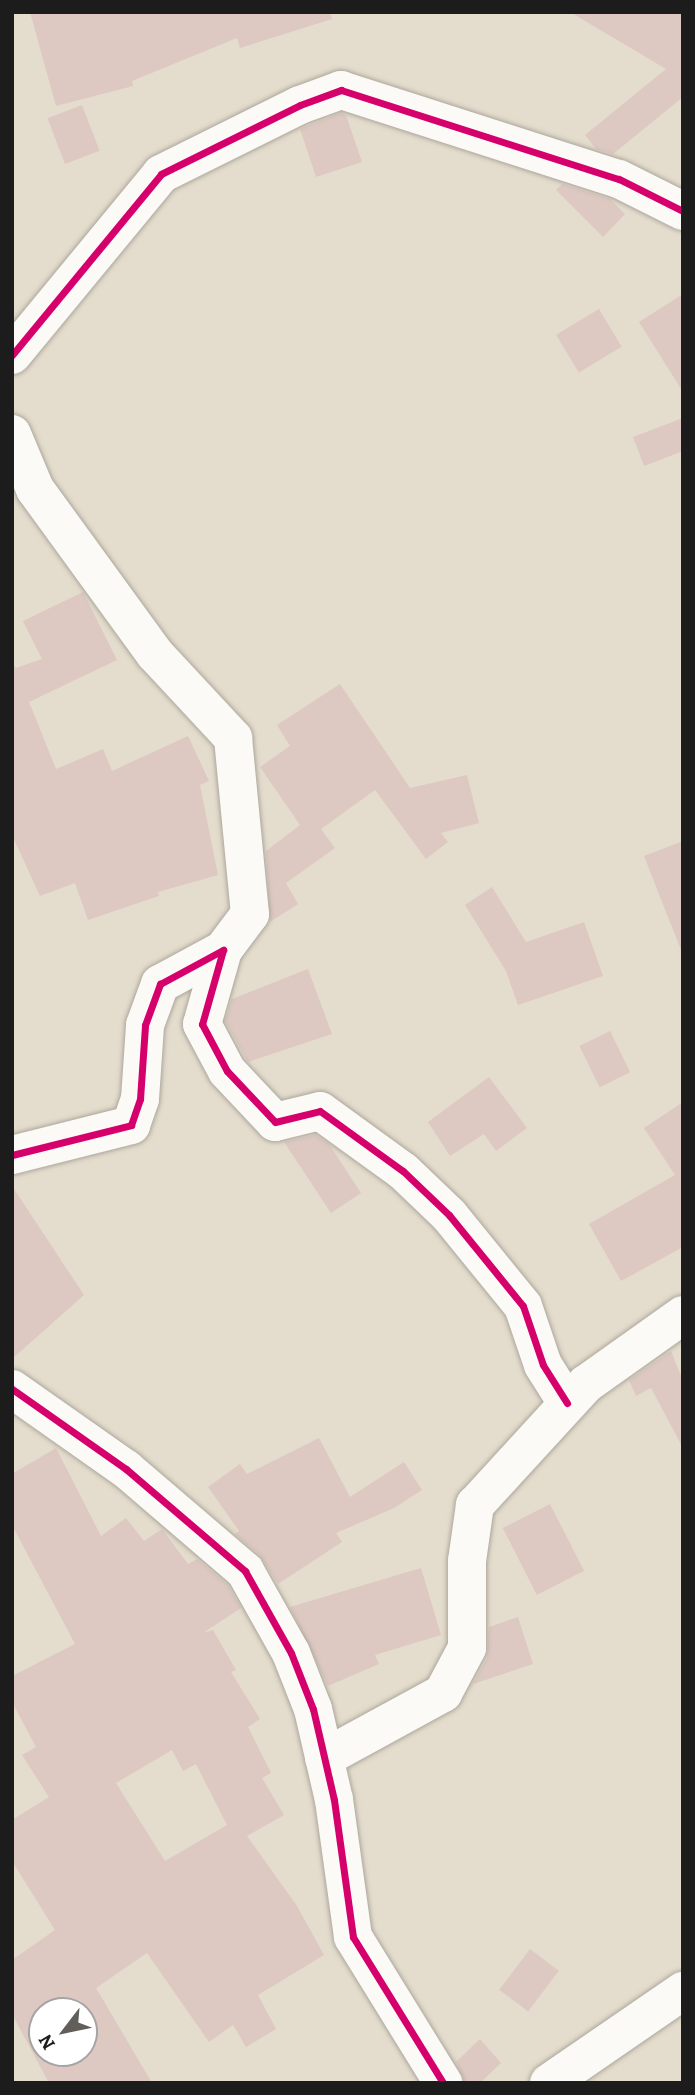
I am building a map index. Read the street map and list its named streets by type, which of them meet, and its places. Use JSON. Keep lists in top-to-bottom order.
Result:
{
  "north": "bottom left"
}
